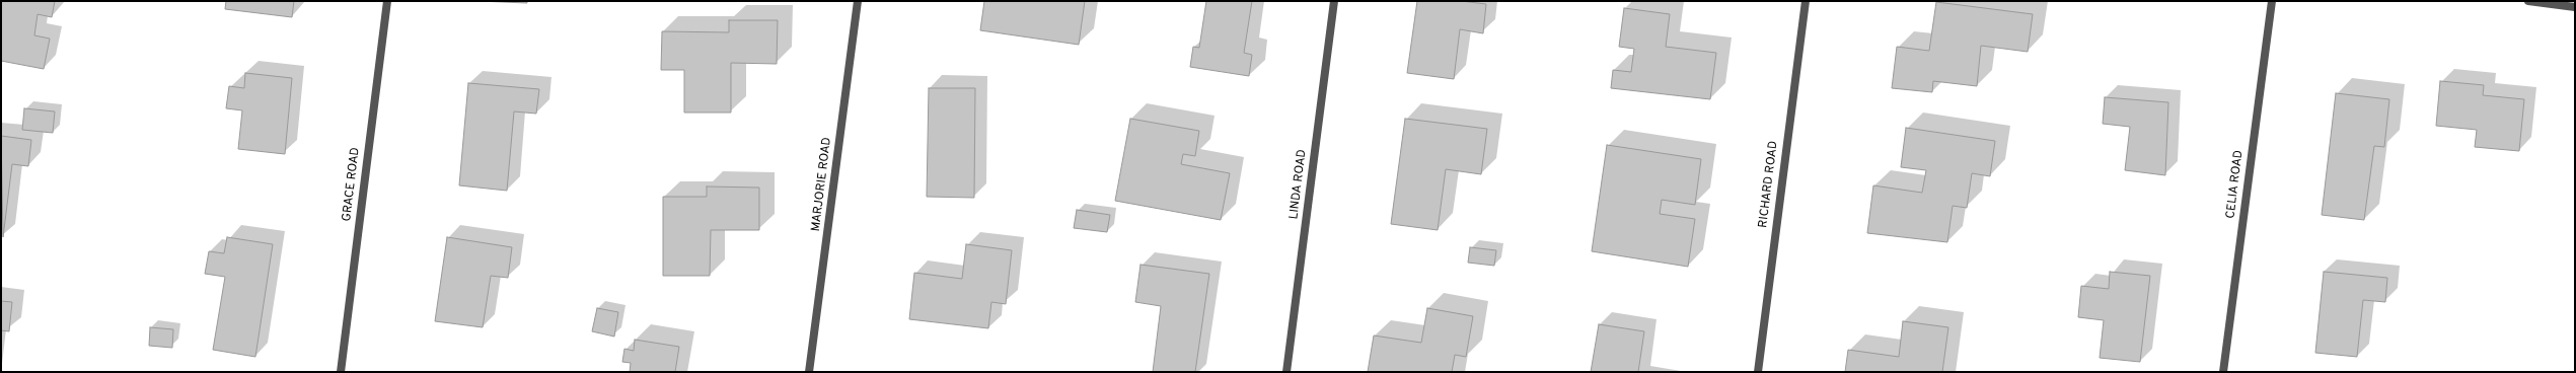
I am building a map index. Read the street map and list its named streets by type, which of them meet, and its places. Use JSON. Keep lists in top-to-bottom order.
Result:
{
  "streets": {
    "street": [
      "GRACE ROAD",
      "MARJORIE ROAD",
      "LINDA ROAD",
      "RICHARD ROAD",
      "CELIA ROAD"
    ]
  }
}
